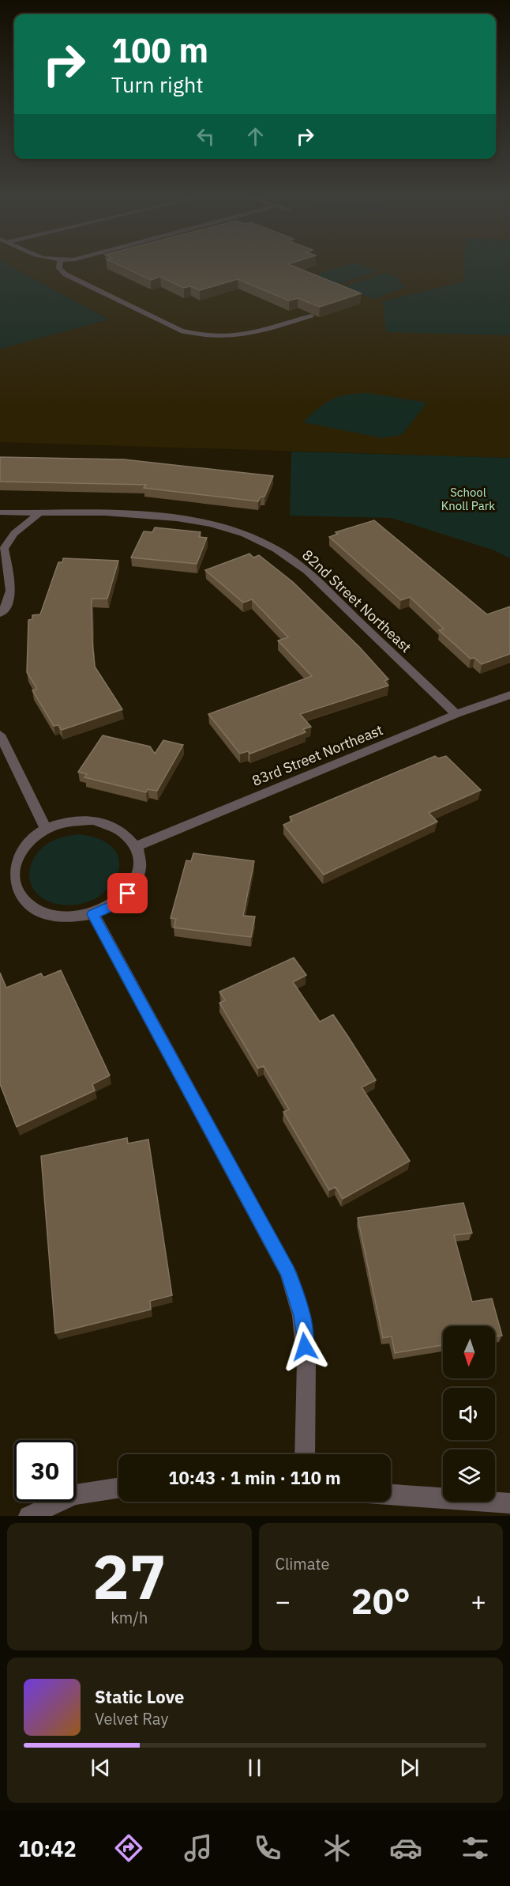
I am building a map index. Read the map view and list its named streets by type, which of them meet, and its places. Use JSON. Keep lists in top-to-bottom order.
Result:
{
  "streets": {
    "street": ["82nd Street Northeast", "83rd Street Northeast"]
  },
  "crossings": [
    ["82nd Street Northeast", "83rd Street Northeast"]
  ],
  "parks": ["School Knoll Park"],
  "north": "bottom",
  "page": {
    "turn": ["100 m", "Turn right"],
    "limit": "30",
    "trip": "10:43 · 1 min · 110 m",
    "tile": [
      ["27", "km/h"],
      "Climate"
    ],
    "heat": ["−", "20°", "+"],
    "song": ["Static Love", "Velvet Ray"],
    "tabs": "10:42"
  }
}
